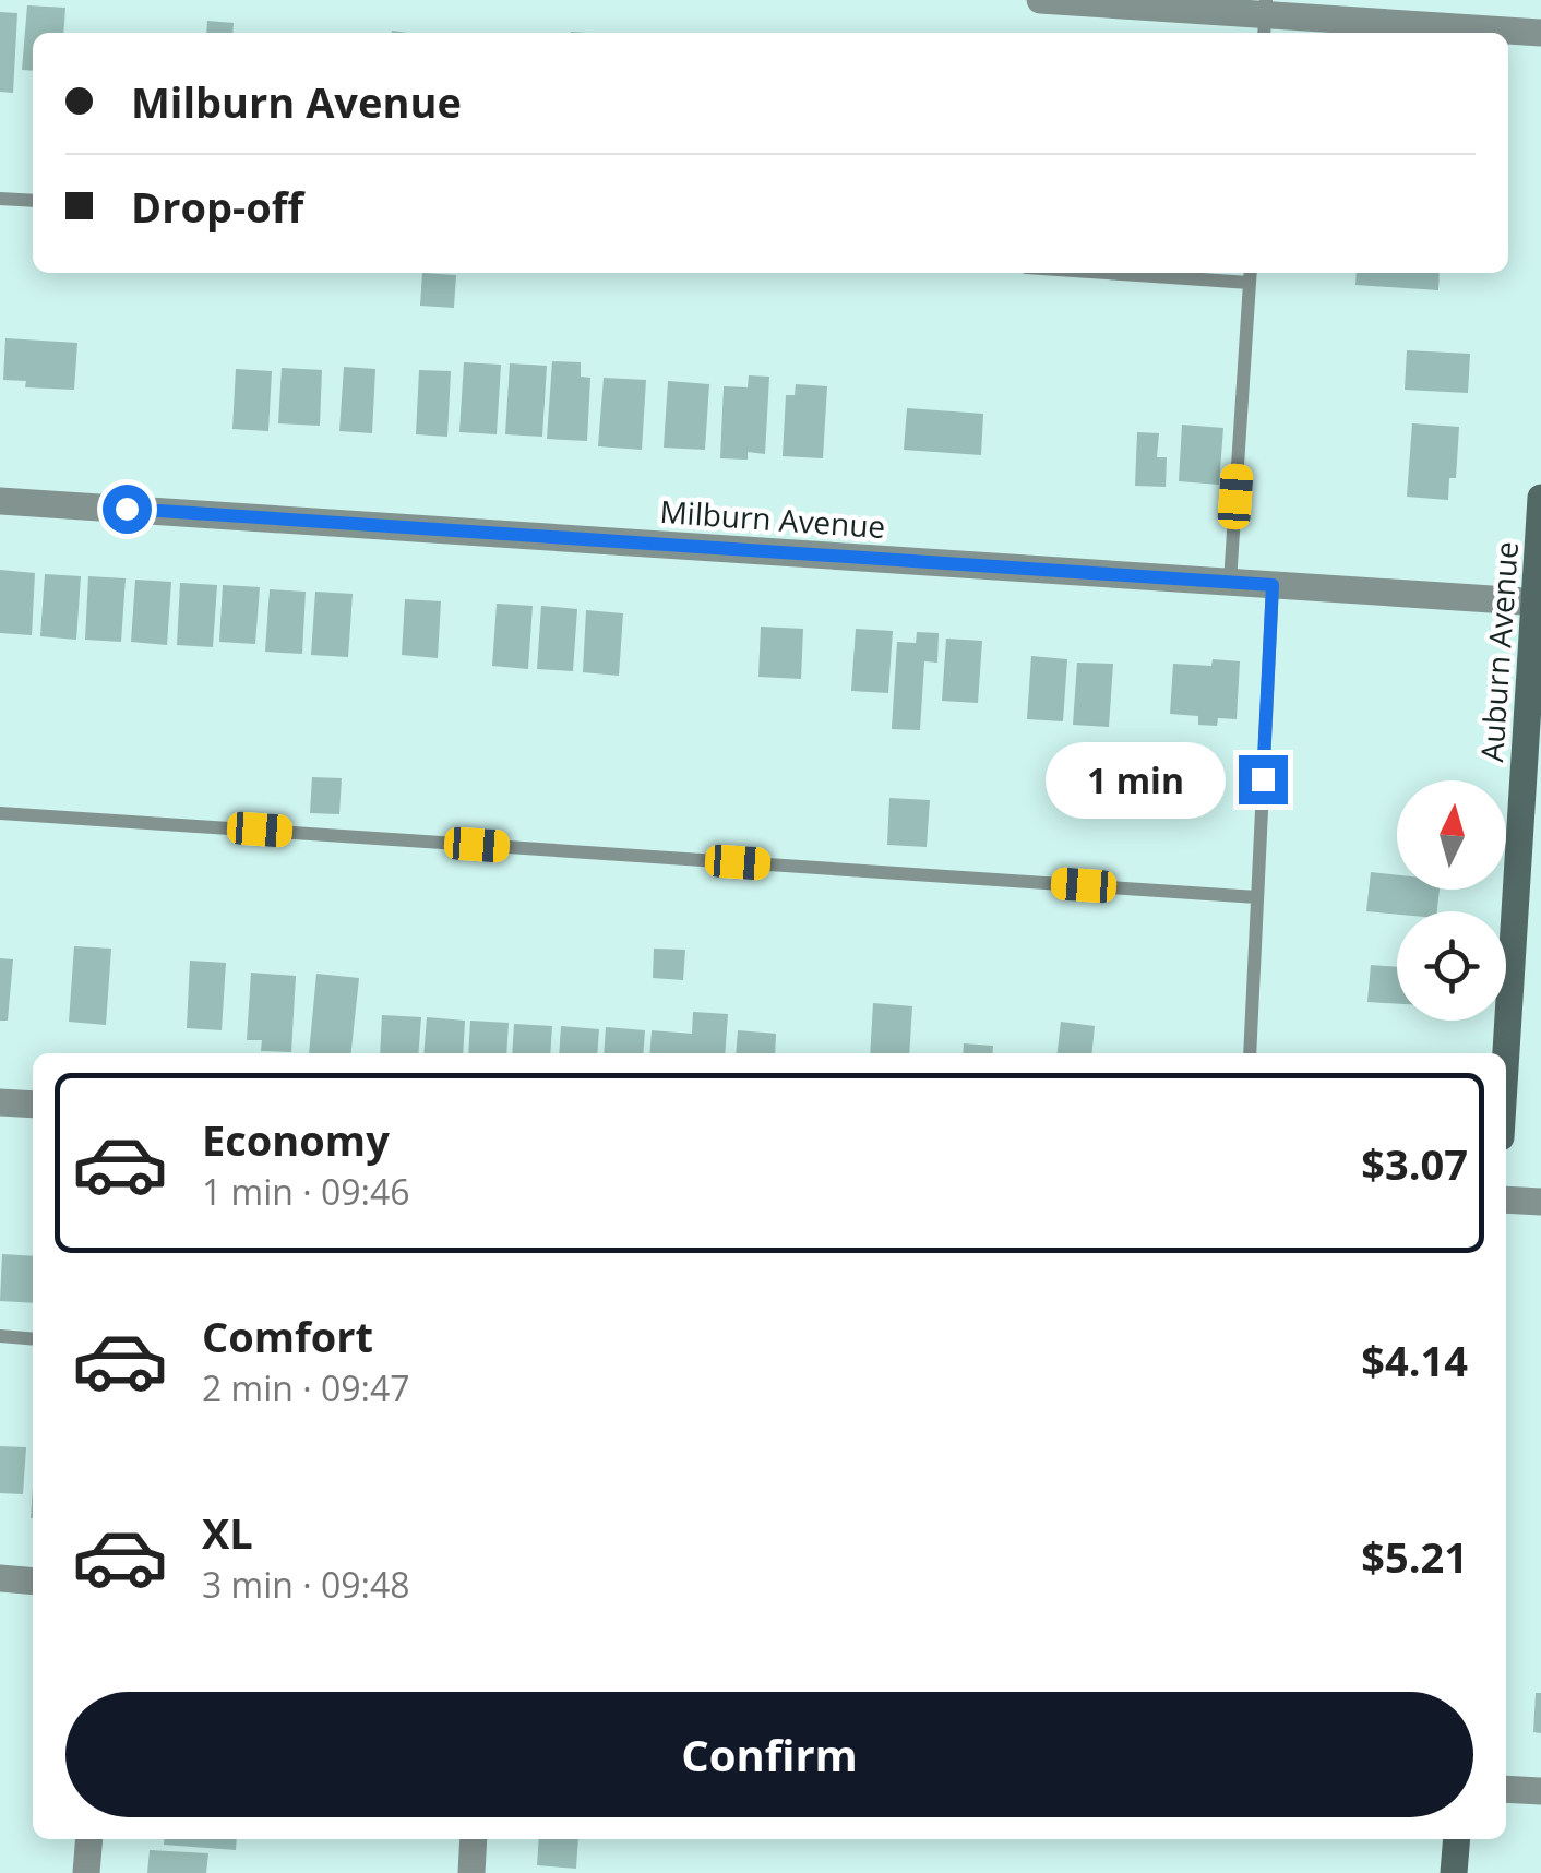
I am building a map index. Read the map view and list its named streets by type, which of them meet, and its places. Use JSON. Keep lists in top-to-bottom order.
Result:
{
  "streets": {
    "street": ["Milburn Avenue", "Auburn Avenue"]
  },
  "crossings": [
    ["Milburn Avenue", "Auburn Avenue"]
  ],
  "north": "top",
  "page": {
    "banner": ["Milburn Avenue", "Drop-off"],
    "bubble": "1 min",
    "list": [
      {
        "name": "Economy",
        "note": "1 min · 09:46",
        "value": "$3.07"
      },
      {
        "name": "Comfort",
        "note": "2 min · 09:47",
        "value": "$4.14"
      },
      {
        "name": "XL",
        "note": "3 min · 09:48",
        "value": "$5.21"
      }
    ],
    "buttons": "Confirm"
  }
}
